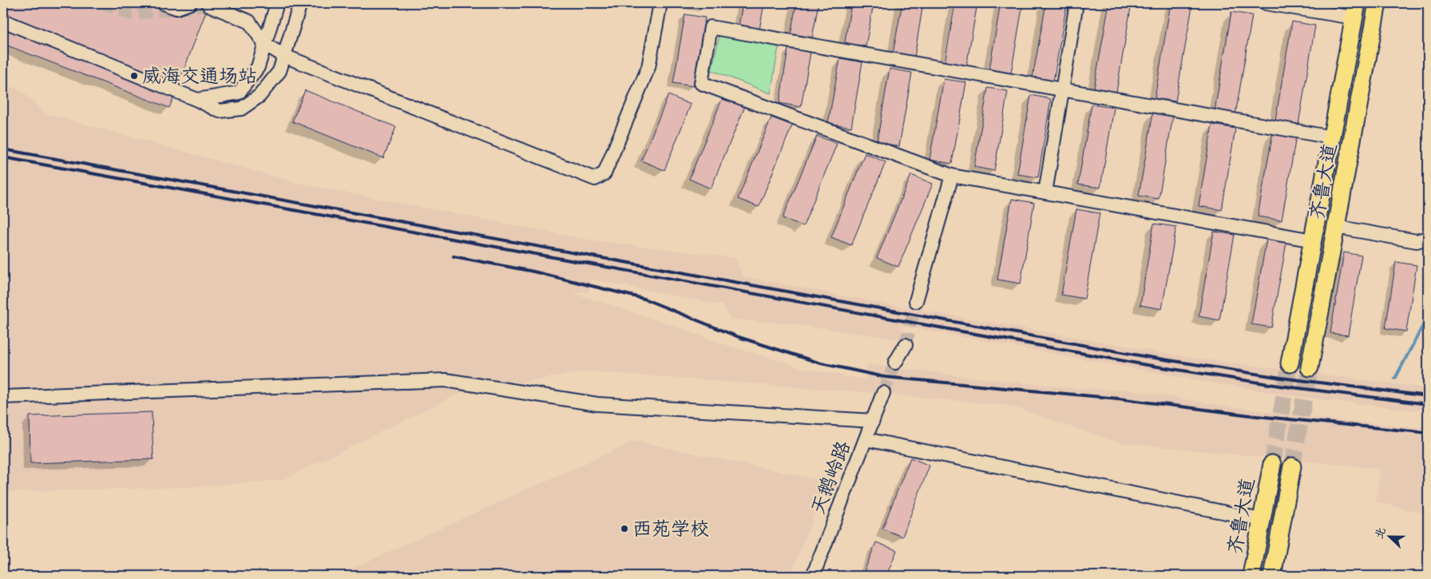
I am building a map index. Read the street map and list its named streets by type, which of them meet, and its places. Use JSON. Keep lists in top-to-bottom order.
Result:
{
  "streets": {
    "main road": ["齐鲁大道"],
    "street": ["天鹅岭路"]
  },
  "places": ["威海交通场站", "西苑学校"],
  "north": "left"
}
